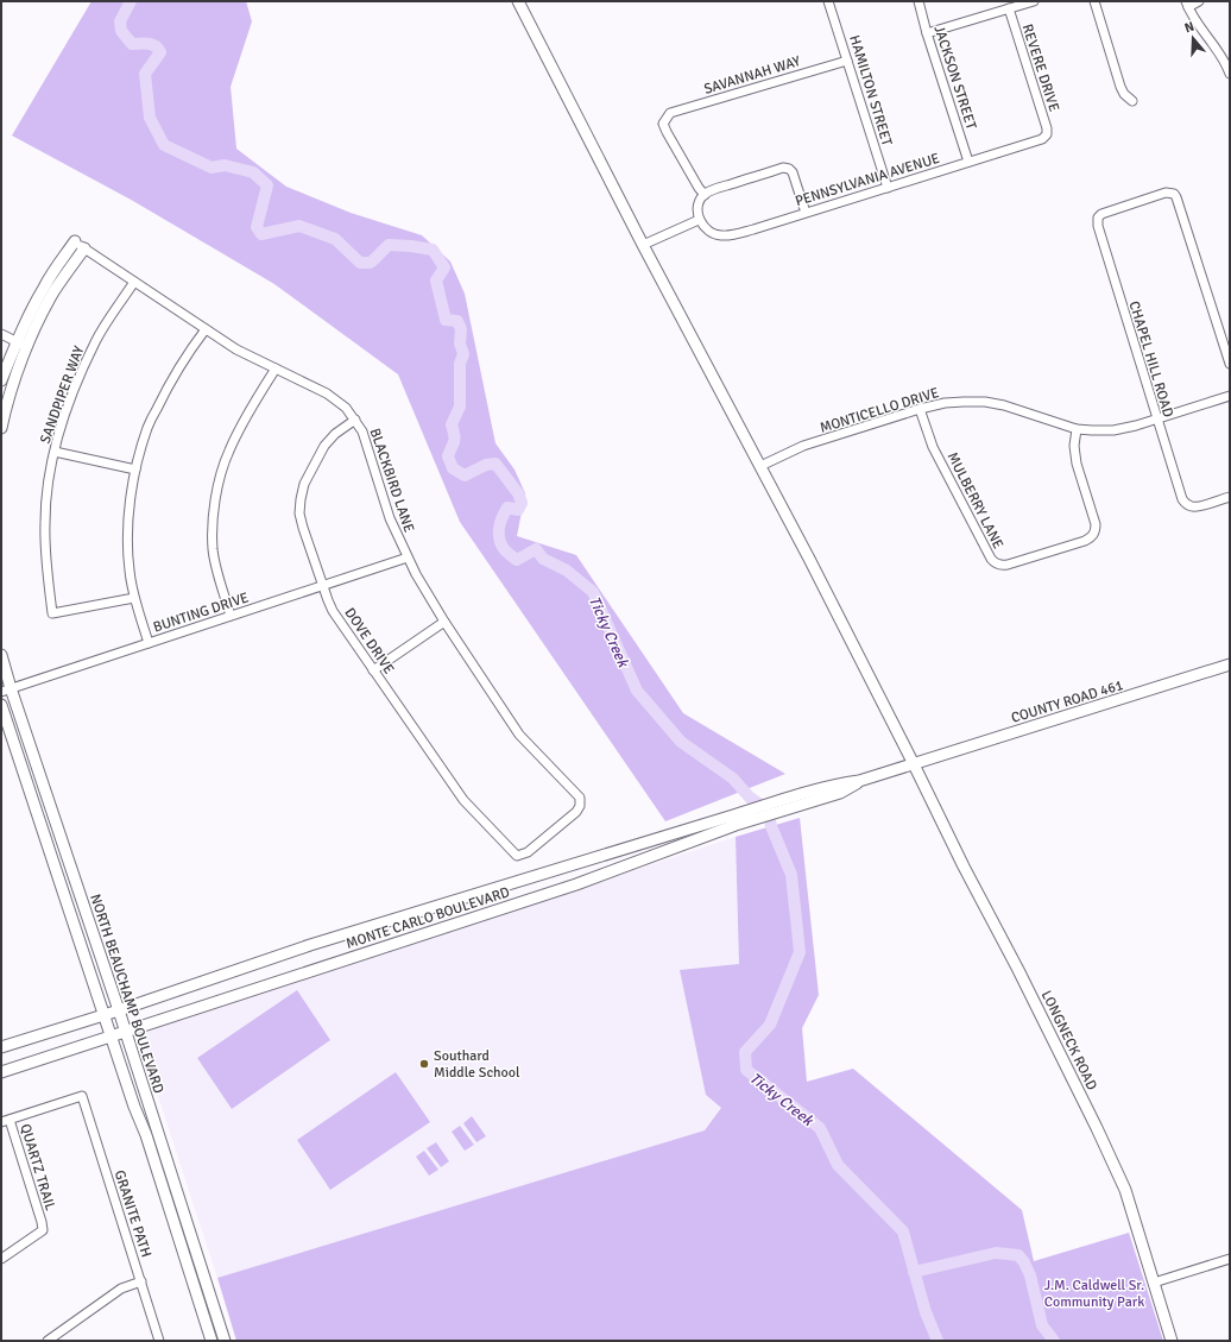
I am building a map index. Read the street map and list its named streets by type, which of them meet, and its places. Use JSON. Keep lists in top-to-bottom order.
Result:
{
  "streets": {
    "street": [
      "REVERE DRIVE",
      "SAVANNAH WAY",
      "JACKSON STREET",
      "HAMILTON STREET",
      "PENNSYLVANIA AVENUE",
      "CHAPEL HILL ROAD",
      "SANDPIPER WAY",
      "MONTICELLO DRIVE",
      "BLACKBIRD LANE",
      "MULBERRY LANE",
      "BUNTING DRIVE",
      "DOVE DRIVE",
      "COUNTY ROAD 461",
      "MONTE CARLO BOULEVARD",
      "NORTH BEAUCHAMP BOULEVARD",
      "LONGNECK ROAD",
      "QUARTZ TRAIL",
      "GRANITE PATH"
    ]
  },
  "crossings": [
    ["REVERE DRIVE", "PENNSYLVANIA AVENUE"],
    ["SAVANNAH WAY", "HAMILTON STREET"],
    ["JACKSON STREET", "PENNSYLVANIA AVENUE"],
    ["HAMILTON STREET", "PENNSYLVANIA AVENUE"],
    ["CHAPEL HILL ROAD", "MONTICELLO DRIVE"],
    ["SANDPIPER WAY", "BLACKBIRD LANE"],
    ["MONTICELLO DRIVE", "MULBERRY LANE"],
    ["MONTICELLO DRIVE", "LONGNECK ROAD"],
    ["BLACKBIRD LANE", "BUNTING DRIVE"],
    ["BLACKBIRD LANE", "DOVE DRIVE"],
    ["BUNTING DRIVE", "DOVE DRIVE"],
    ["BUNTING DRIVE", "NORTH BEAUCHAMP BOULEVARD"],
    ["COUNTY ROAD 461", "MONTE CARLO BOULEVARD"],
    ["COUNTY ROAD 461", "LONGNECK ROAD"],
    ["MONTE CARLO BOULEVARD", "NORTH BEAUCHAMP BOULEVARD"],
    ["MONTE CARLO BOULEVARD", "LONGNECK ROAD"],
    ["QUARTZ TRAIL", "GRANITE PATH"]
  ],
  "water": ["Ticky Creek"],
  "parks": ["J.M. Caldwell Sr. Community Park"],
  "places": ["Southard Middle School"],
  "north": "top"
}
